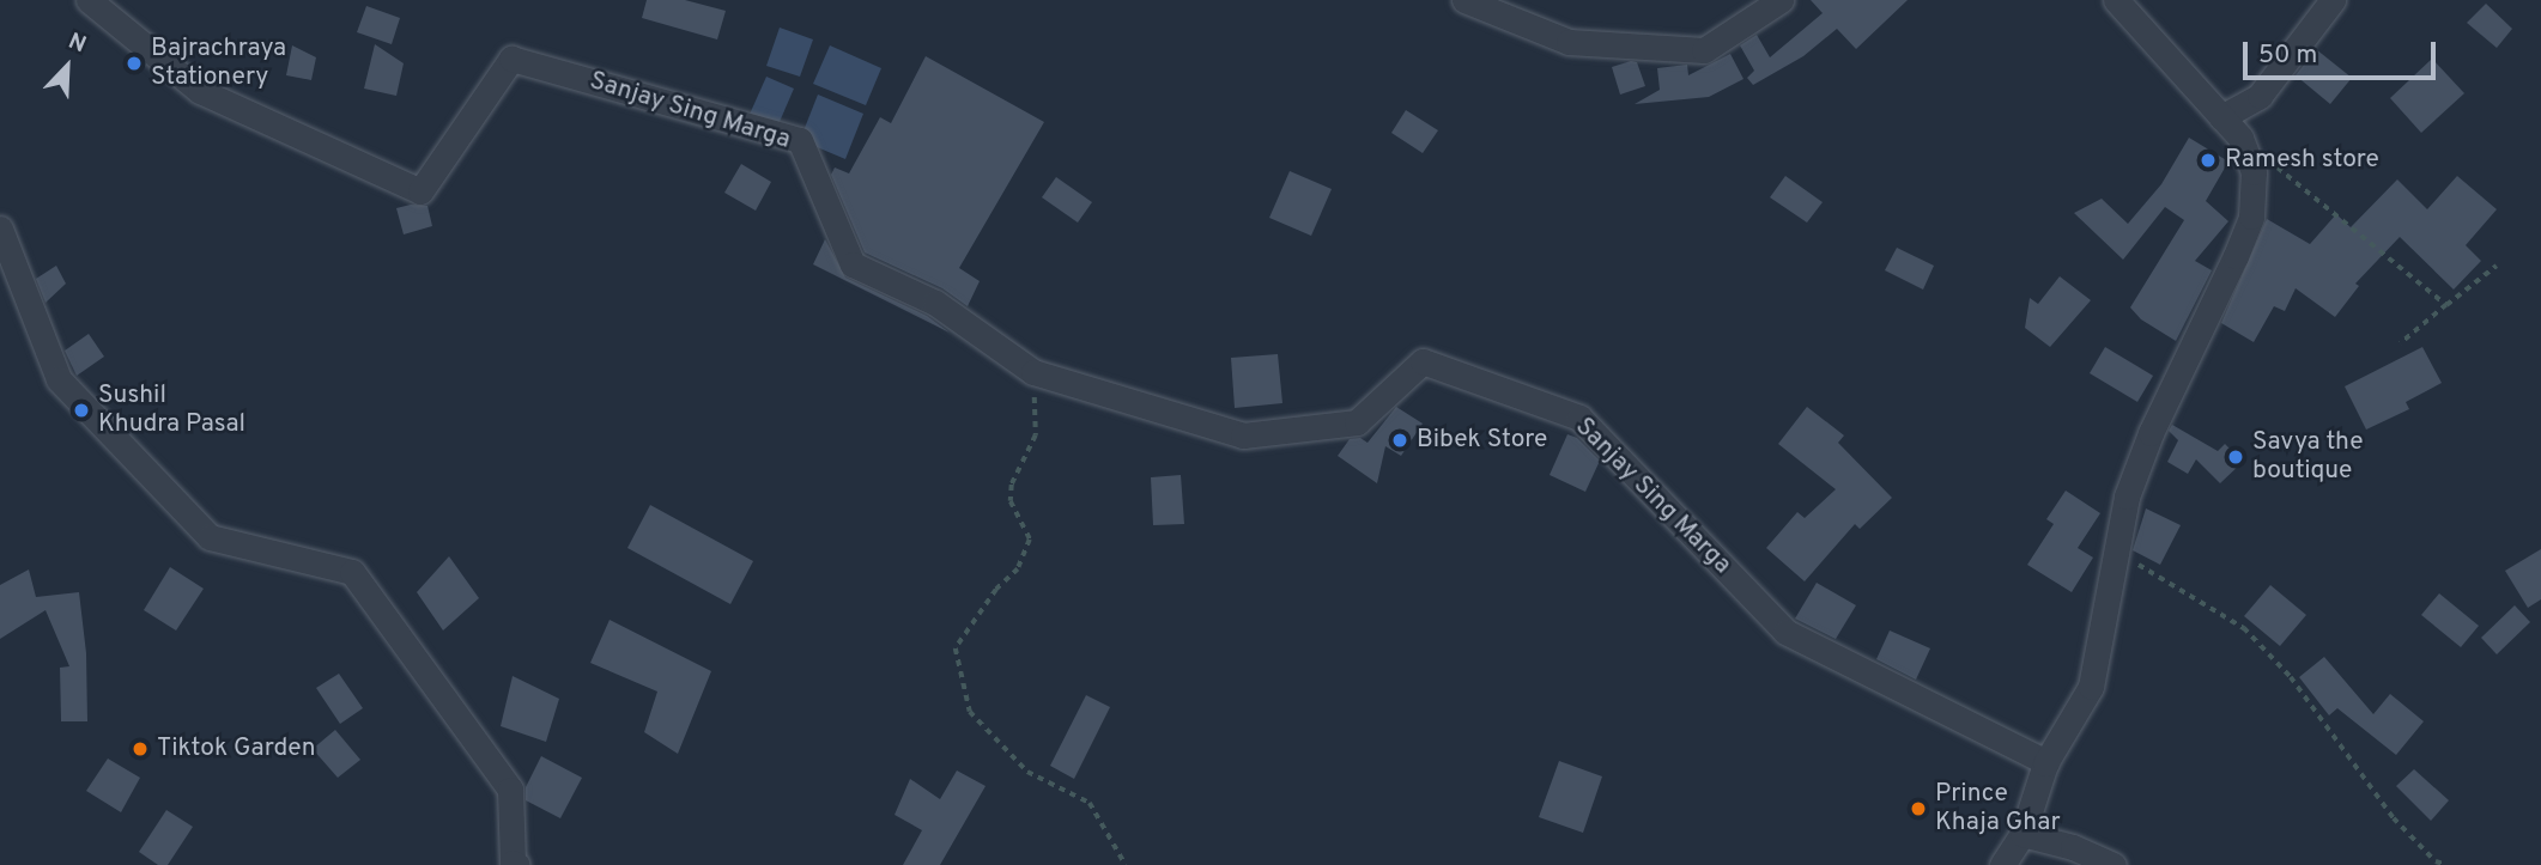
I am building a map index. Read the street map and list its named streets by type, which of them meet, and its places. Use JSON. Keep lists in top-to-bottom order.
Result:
{
  "streets": {
    "street": ["Sanjay Sing Marga"]
  },
  "places": [
    "Bajrachraya Stationery",
    "Ramesh store",
    "Sushil Khudra Pasal",
    "Bibek Store",
    "Savya the boutique",
    "Tiktok Garden",
    "Prince Khaja Ghar"
  ],
  "scale_bar": "50 m",
  "north": "top right"
}
